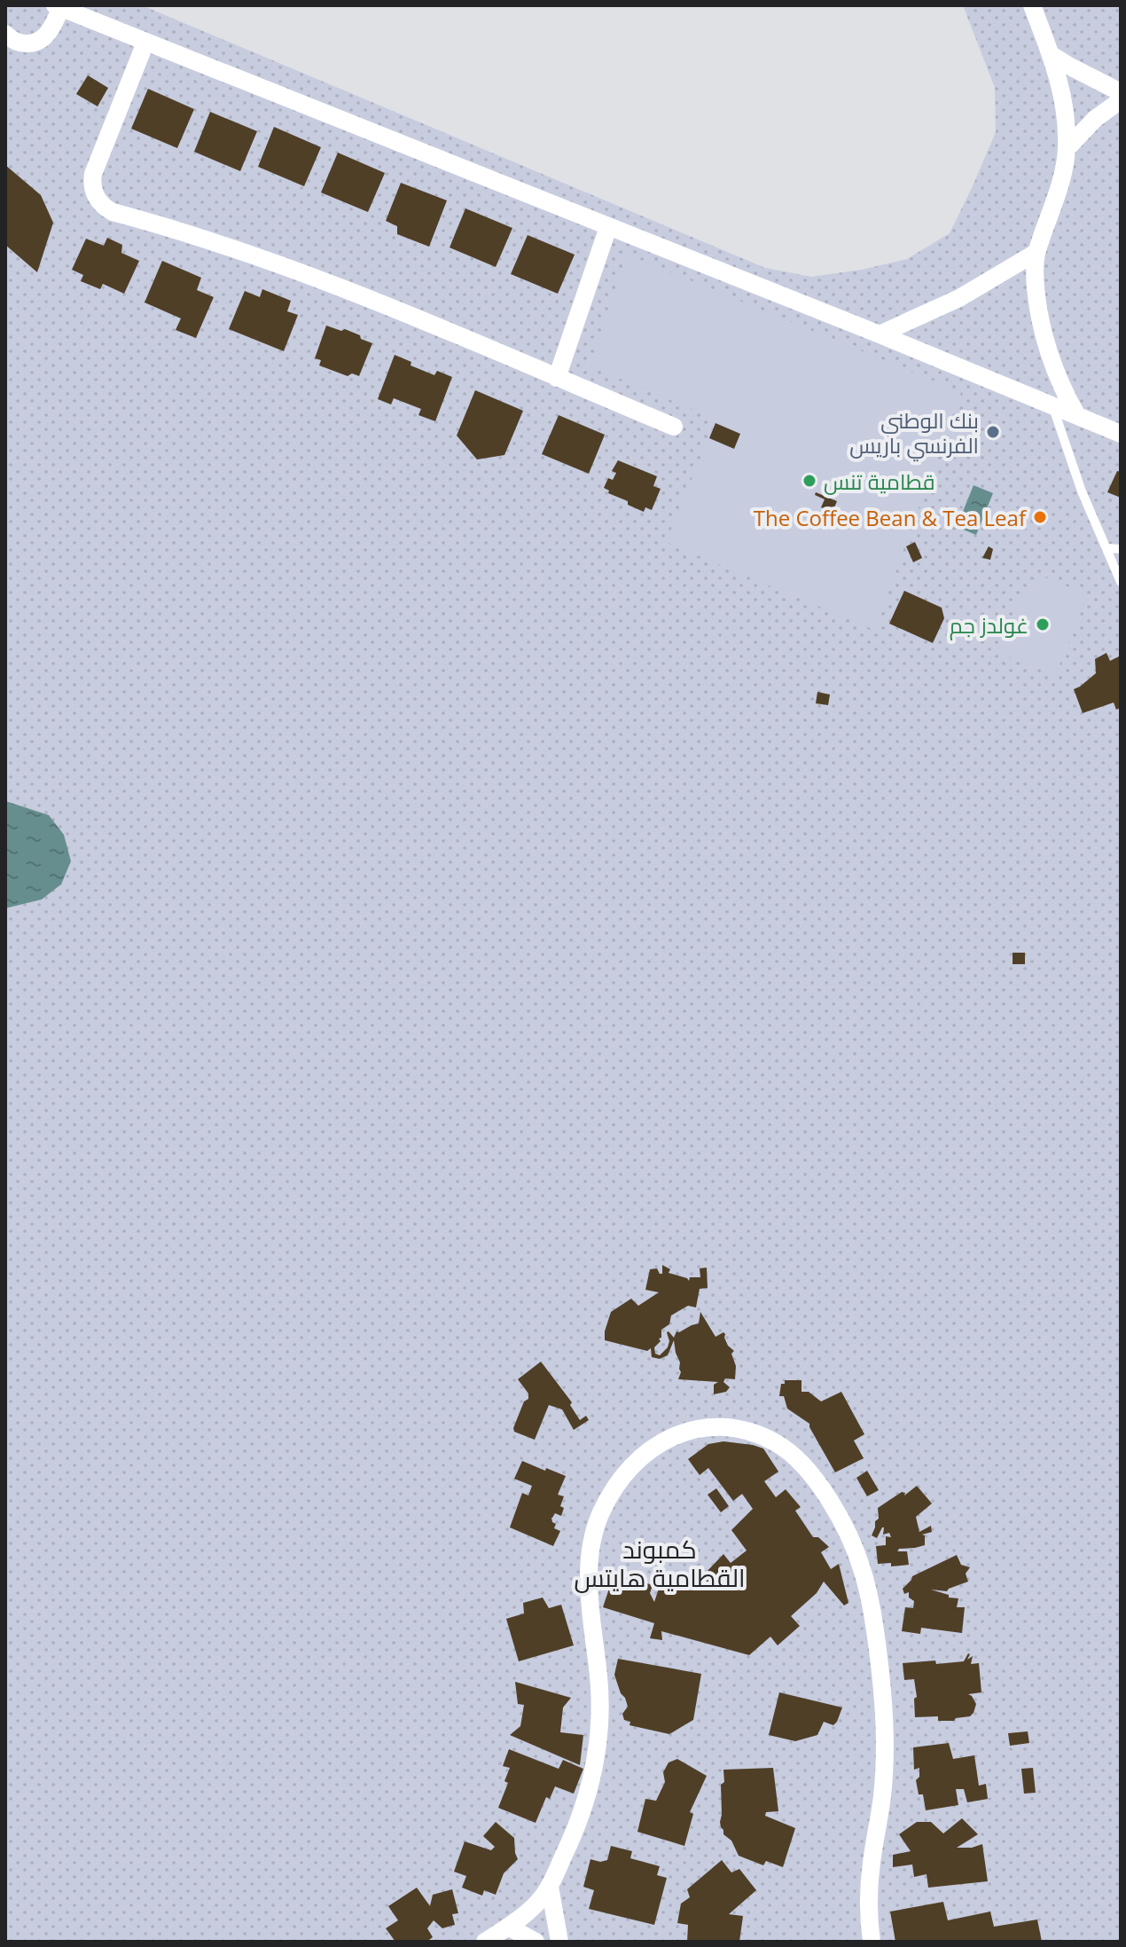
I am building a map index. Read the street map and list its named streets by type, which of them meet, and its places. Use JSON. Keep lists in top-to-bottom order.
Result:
{
  "districts": ["كمبوند القطامية هايتس"],
  "places": [
    "بنك الوطني الفرنسي باريس",
    "قطامية تنس",
    "The Coffee Bean & Tea Leaf",
    "غولدز جم"
  ]
}
